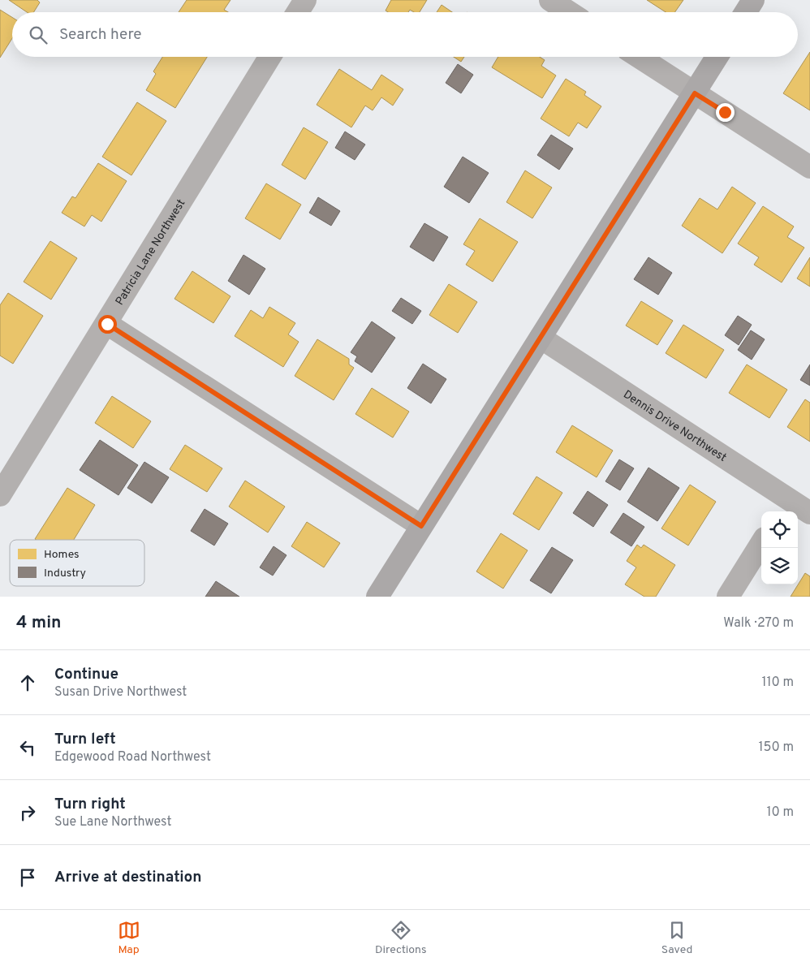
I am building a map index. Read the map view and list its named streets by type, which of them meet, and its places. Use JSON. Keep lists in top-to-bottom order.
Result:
{
  "streets": {
    "street": ["Patricia Lane Northwest", "Dennis Drive Northwest"]
  },
  "legend": ["Homes", "Industry"],
  "page": {
    "search": "Search here",
    "heading": ["4 min", "Walk · 270 m"],
    "list": [
      ["Continue", "Susan Drive Northwest", "110 m"],
      ["Turn left", "Edgewood Road Northwest", "150 m"],
      ["Turn right", "Sue Lane Northwest", "10 m"],
      "Arrive at destination"
    ],
    "nav": ["Map", "Directions", "Saved"]
  }
}
